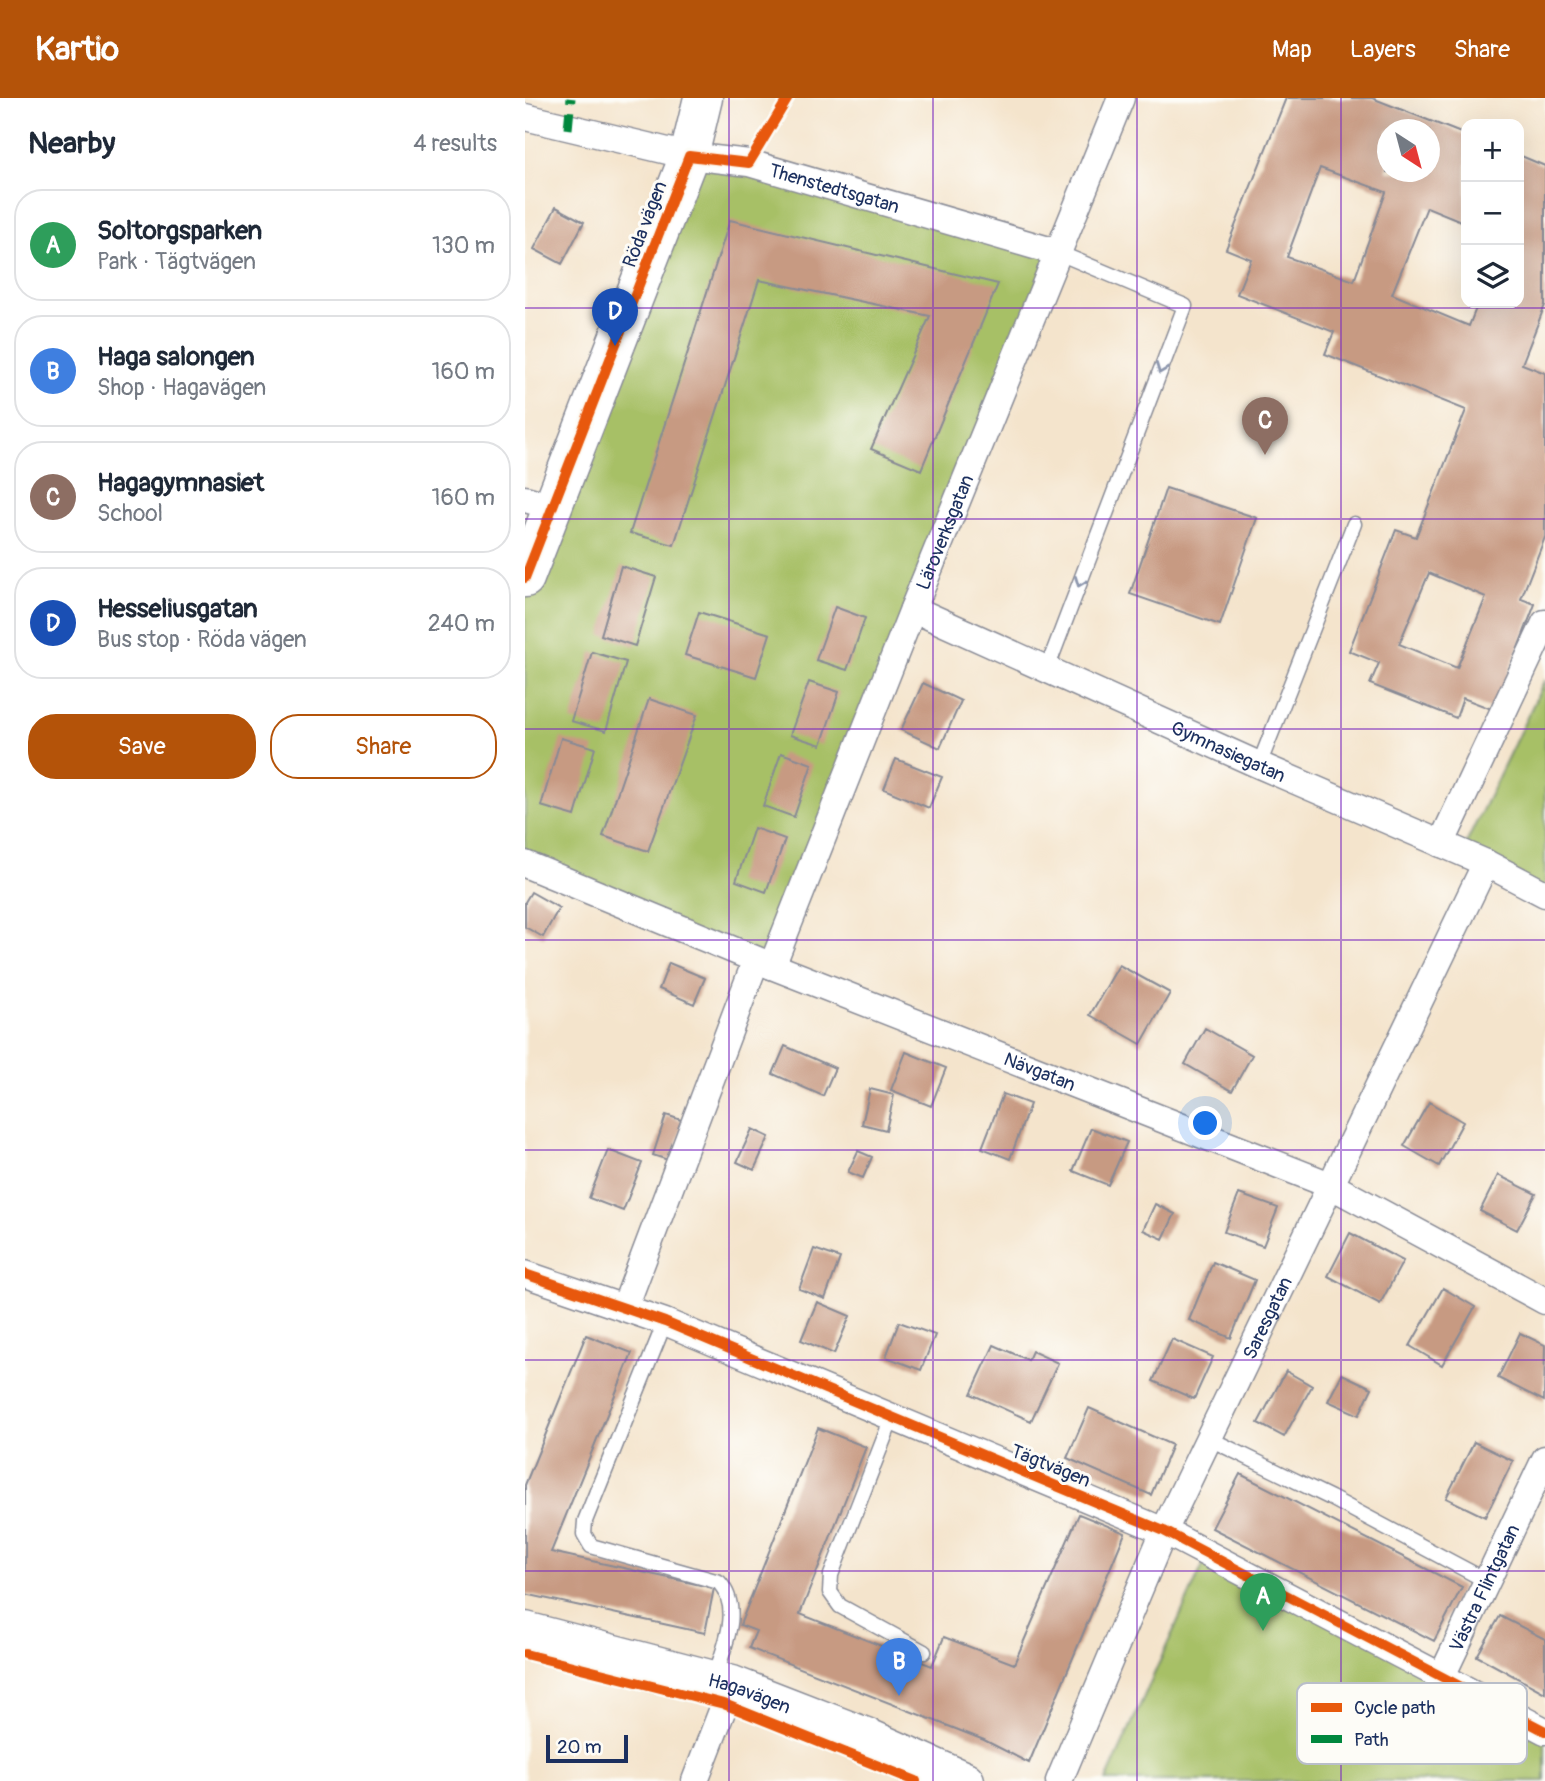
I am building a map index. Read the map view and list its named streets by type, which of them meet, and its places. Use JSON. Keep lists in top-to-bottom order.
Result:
{
  "streets": {
    "street": [
      "Thenstedtsgatan",
      "Röda vägen",
      "Läroverksgatan",
      "Gymnasiegatan",
      "Nävgatan",
      "Saresgatan",
      "Tägtvägen",
      "Västra Flintgatan",
      "Hagavägen"
    ]
  },
  "crossings": [
    ["Thenstedtsgatan", "Röda vägen"],
    ["Thenstedtsgatan", "Läroverksgatan"],
    ["Läroverksgatan", "Gymnasiegatan"],
    ["Läroverksgatan", "Nävgatan"],
    ["Läroverksgatan", "Tägtvägen"],
    ["Gymnasiegatan", "Saresgatan"],
    ["Nävgatan", "Saresgatan"],
    ["Saresgatan", "Tägtvägen"],
    ["Tägtvägen", "Västra Flintgatan"]
  ],
  "legend": ["Cycle path", "Path"],
  "scale_bar": "20 m",
  "north": "bottom right",
  "page": {
    "header": "Kartio",
    "nav": ["Map", "Layers", "Share"],
    "heading": ["Nearby", "4 results"],
    "map_buttons": ["+", "−"],
    "list": [
      {
        "mark": "A",
        "name": "Soltorgsparken",
        "note": "Park · Tägtvägen",
        "value": "130 m"
      },
      {
        "mark": "B",
        "name": "Haga salongen",
        "note": "Shop · Hagavägen",
        "value": "160 m"
      },
      {
        "mark": "C",
        "name": "Hagagymnasiet",
        "note": "School",
        "value": "160 m"
      },
      {
        "mark": "D",
        "name": "Hesseliusgatan",
        "note": "Bus stop · Röda vägen",
        "value": "240 m"
      }
    ],
    "pins": [
      "D",
      "C",
      "A",
      "B"
    ],
    "buttons": ["Save", "Share"],
    "scale": "20 m"
  }
}
